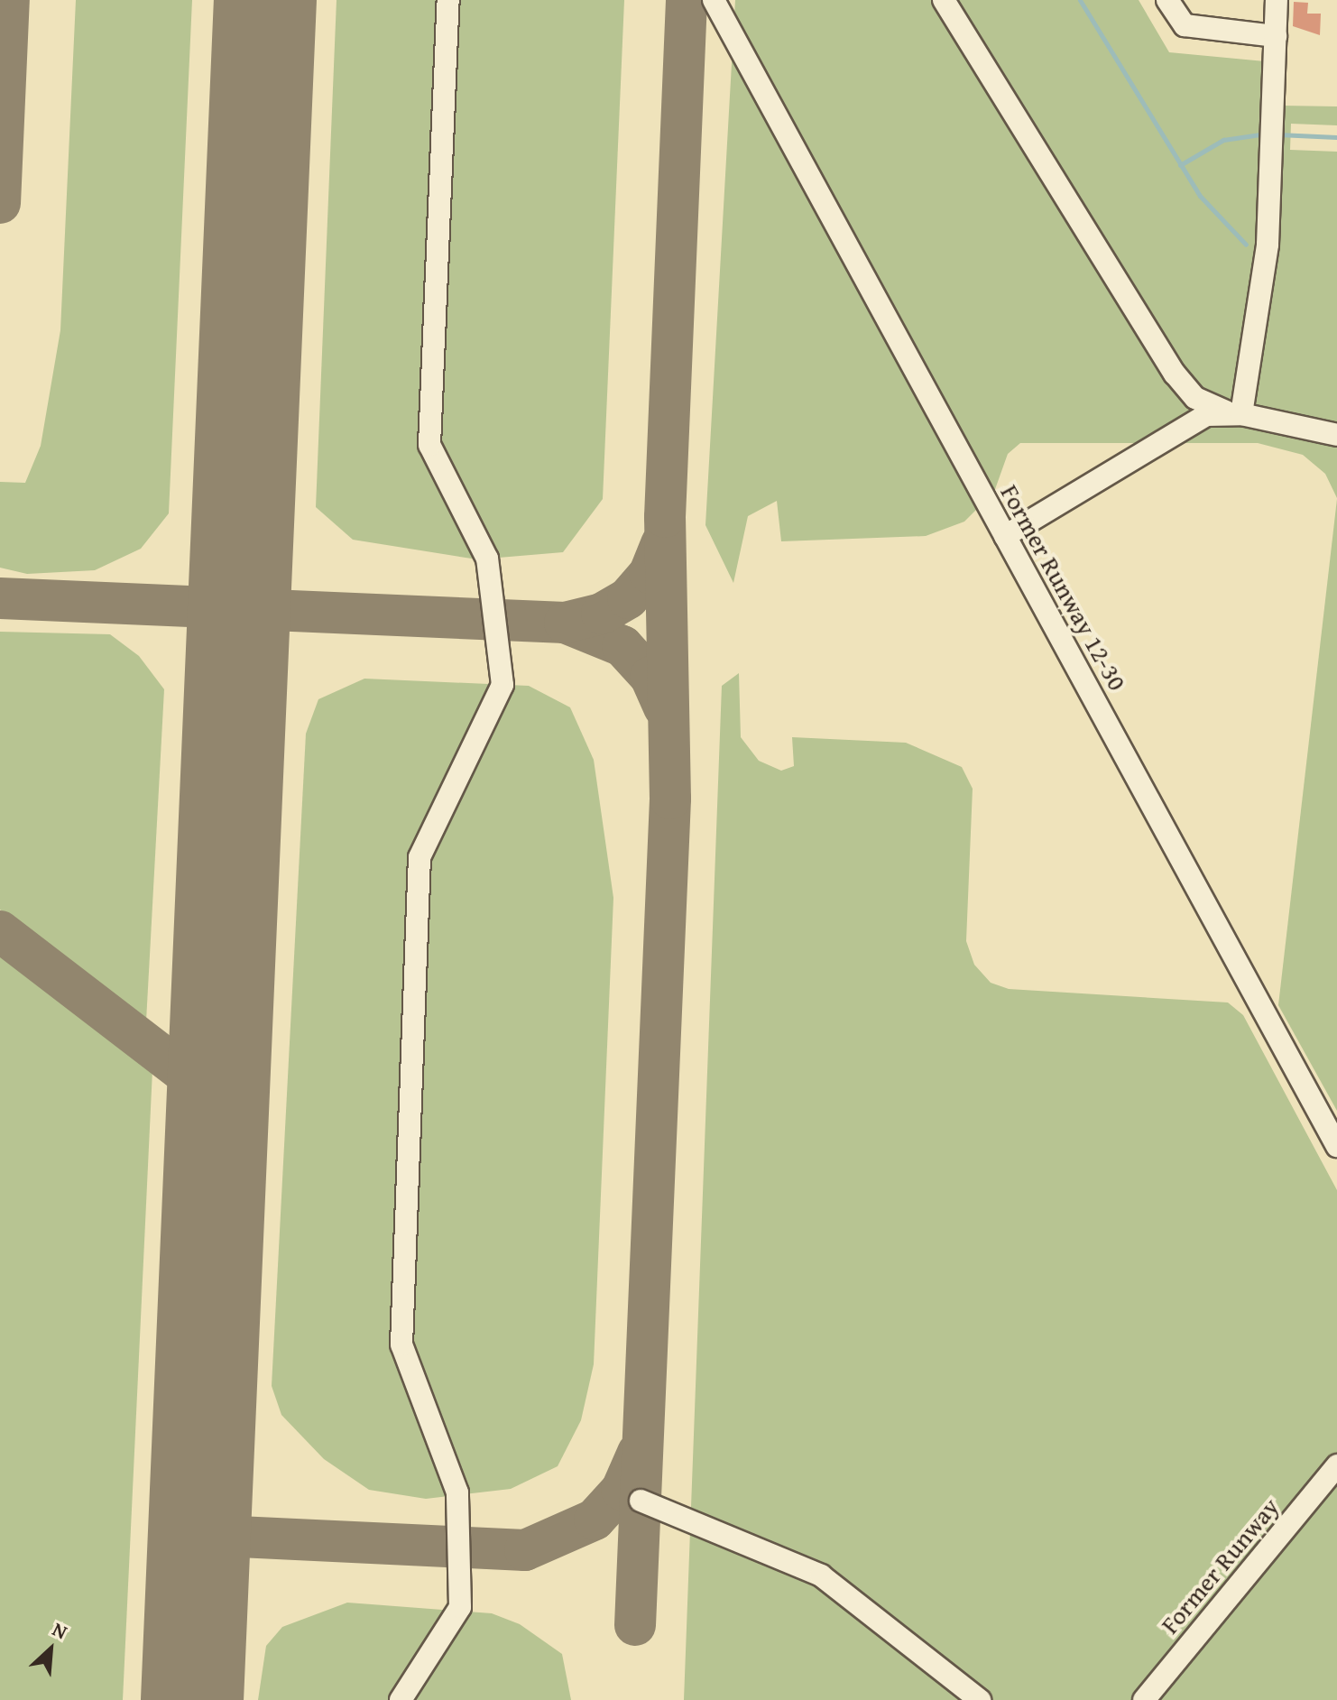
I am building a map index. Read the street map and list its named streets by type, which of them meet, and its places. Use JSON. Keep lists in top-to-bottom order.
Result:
{
  "streets": {
    "lane": ["Former Runway 12-30", "Former Runway"]
  },
  "north": "top right"
}
